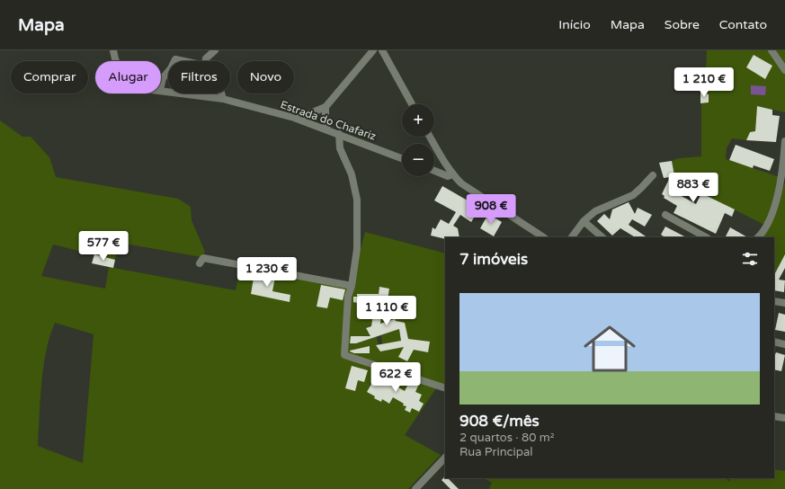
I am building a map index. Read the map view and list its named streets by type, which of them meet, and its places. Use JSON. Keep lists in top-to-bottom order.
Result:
{
  "streets": {
    "street": ["Estrada do Chafariz"]
  },
  "page": {
    "header": "Mapa",
    "nav": [
      "Início",
      "Mapa",
      "Sobre",
      "Contato"
    ],
    "chip": [
      "Comprar",
      "Alugar",
      "Filtros",
      "Novo"
    ],
    "price": [
      "1 210 €",
      "883 €",
      "908 €",
      "577 €",
      "1 230 €",
      "1 110 €",
      "622 €"
    ],
    "map_buttons": ["+", "−"],
    "heading": "7 imóveis",
    "list": [
      {
        "name": "908 €/mês",
        "note": "2 quartos · 80 m² · Rua Principal"
      }
    ]
  }
}
